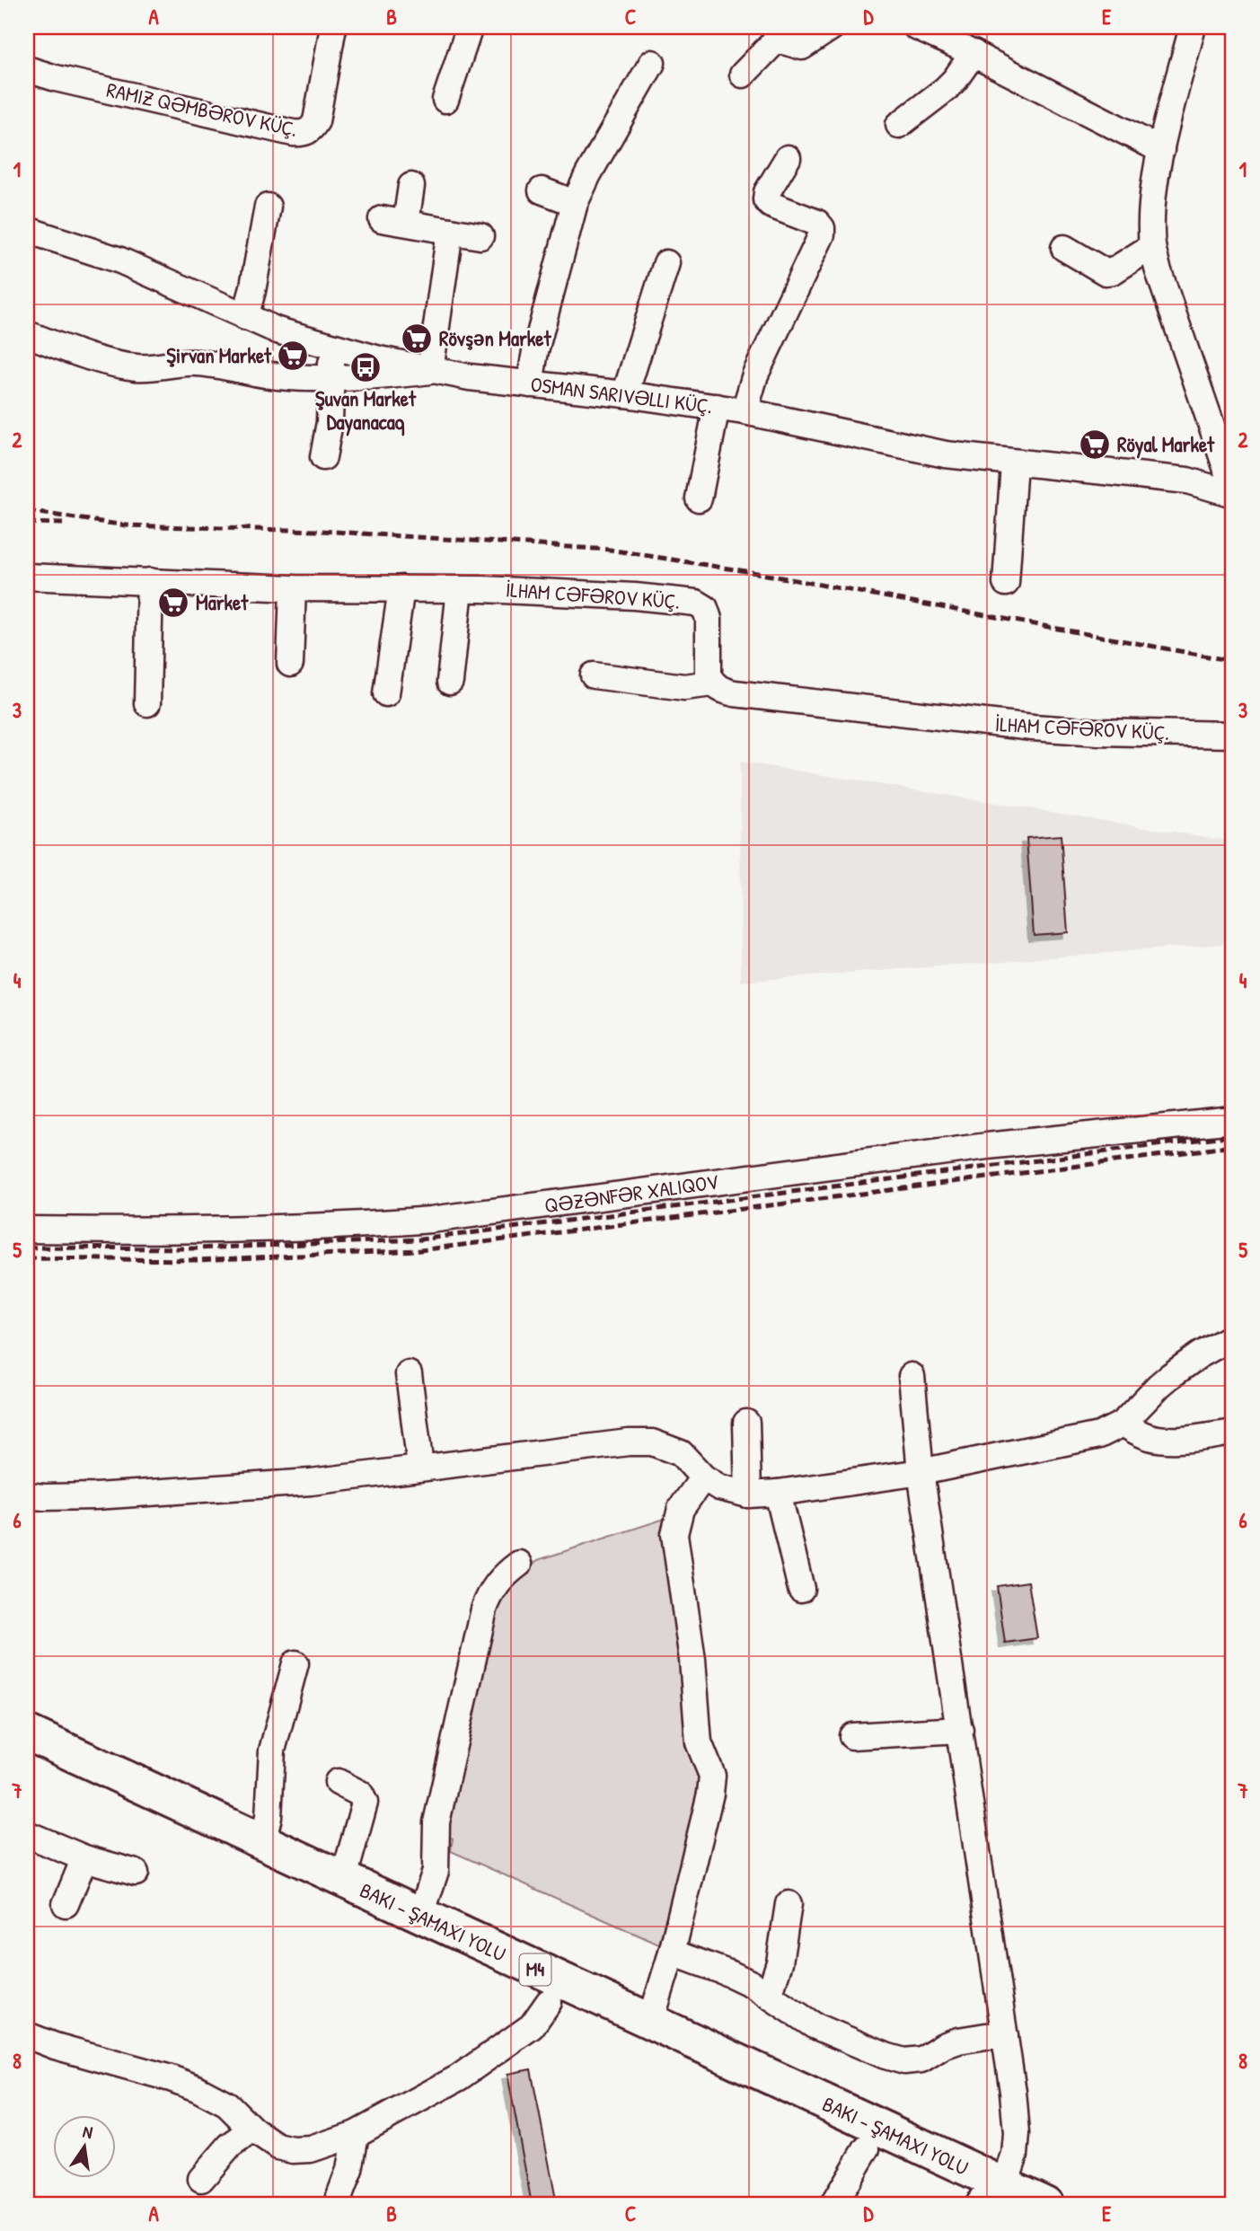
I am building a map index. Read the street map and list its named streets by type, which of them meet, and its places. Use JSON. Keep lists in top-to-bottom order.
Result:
{
  "streets": {
    "highway": ["M4"],
    "street": ["RAMIZ QƏMBƏROV KÜÇ.", "İLHAM CƏFƏROV KÜÇ."]
  },
  "places": {
    "supermarket": [
      "Rövşən Market",
      "Şirvan Market",
      "Röyal Market",
      "Market"
    ],
    "bus stop": ["Şuvan Market Dayanacaq"]
  },
  "north": "top",
  "grid": {
    "columns": [
      "A",
      "B",
      "C",
      "D",
      "E"
    ],
    "rows": [
      "1",
      "2",
      "3",
      "4",
      "5",
      "6",
      "7",
      "8"
    ]
  }
}
